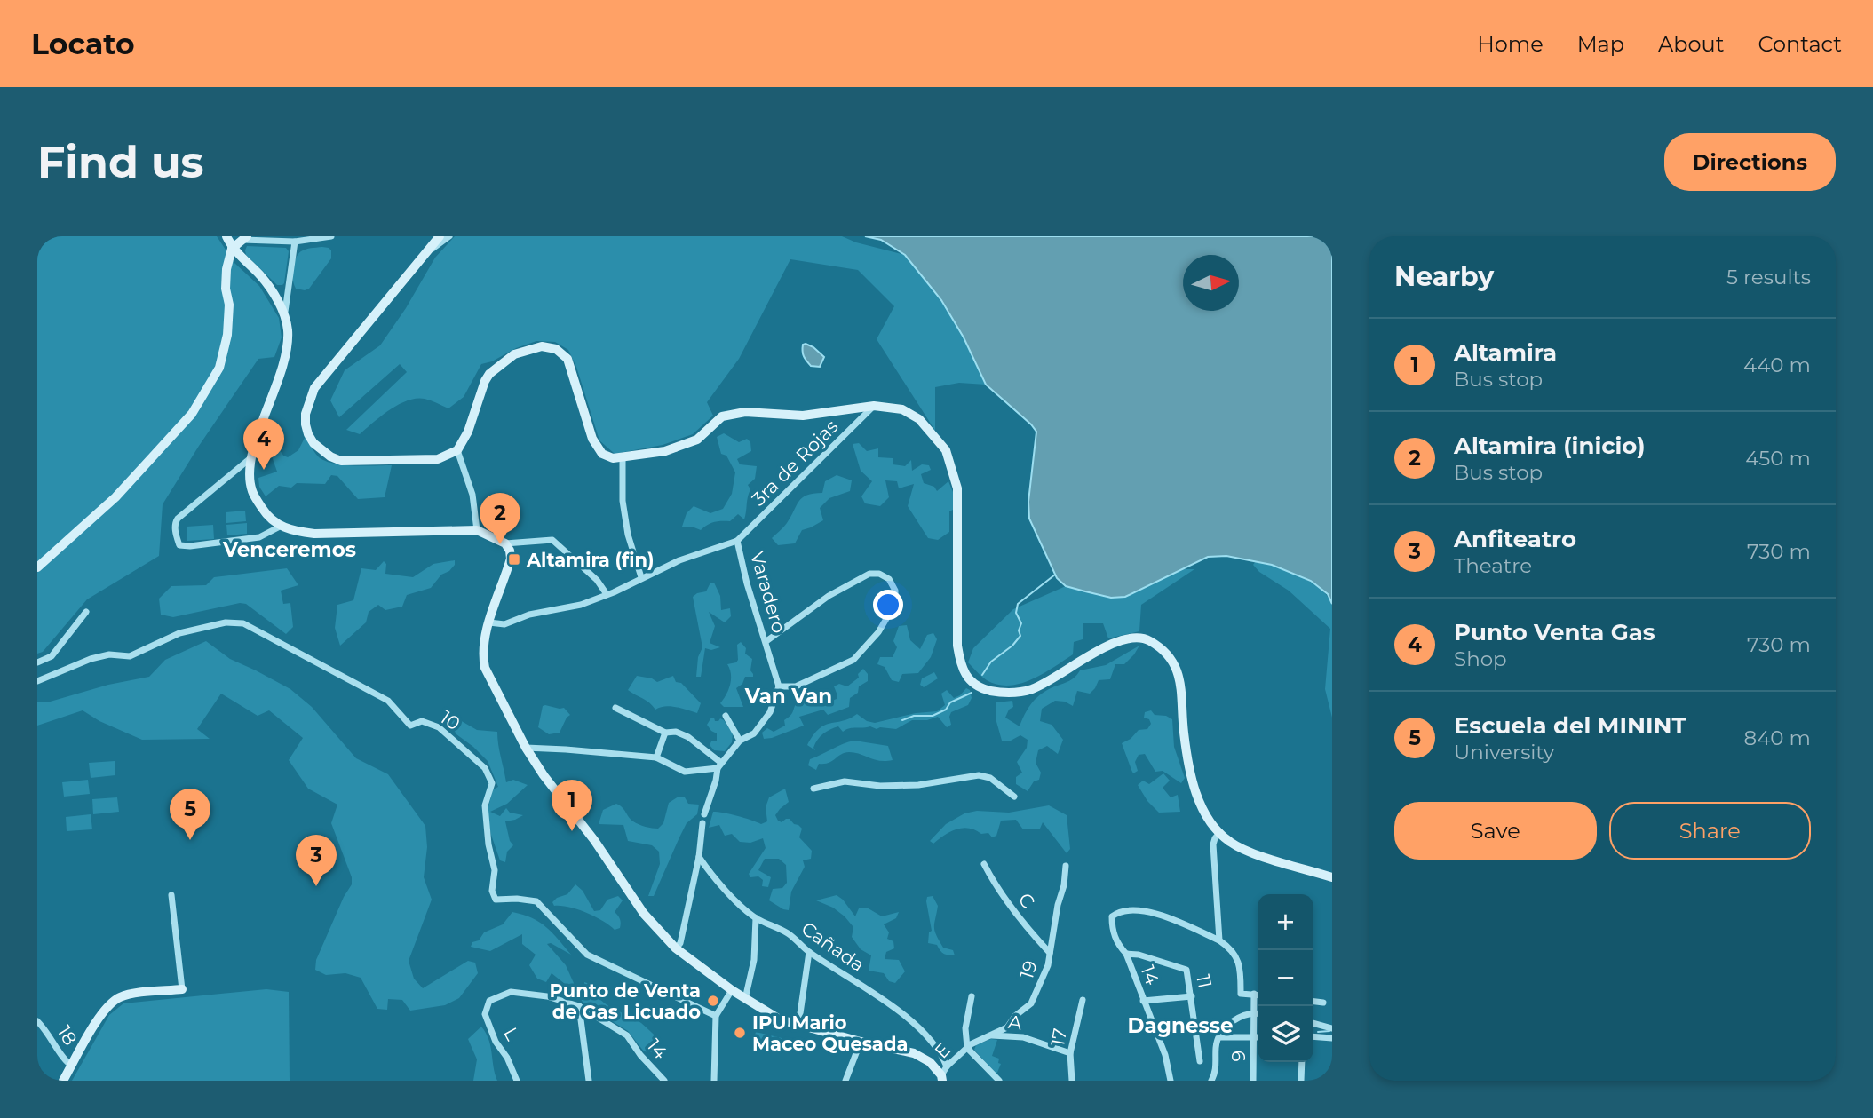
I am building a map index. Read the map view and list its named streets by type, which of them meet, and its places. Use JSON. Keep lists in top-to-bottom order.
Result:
{
  "streets": {
    "street": [
      "3ra de Rojas",
      "Varadero",
      "10",
      "C",
      "Cañada",
      "19",
      "14",
      "11",
      "A",
      "L",
      "18",
      "17",
      "E",
      "9"
    ]
  },
  "crossings": [
    ["3ra de Rojas", "Varadero"],
    ["C", "19"],
    ["Cañada", "E"],
    ["19", "A"],
    ["19", "E"],
    ["14", "11"],
    ["14", "L"],
    ["A", "17"]
  ],
  "districts": ["Venceremos", "Van Van", "Dagnesse"],
  "places": {
    "transit": ["Altamira (fin)"],
    "other": ["Punto de Venta de Gas Licuado", "IPU Mario Maceo Quesada"]
  },
  "north": "right",
  "page": {
    "header": "Locato",
    "nav": [
      "Home",
      "Map",
      "About",
      "Contact"
    ],
    "buttons": [
      "Directions",
      ["Save", "Share"]
    ],
    "title": "Find us",
    "heading": ["Nearby", "5 results"],
    "list": [
      {
        "mark": "1",
        "name": "Altamira",
        "note": "Bus stop",
        "value": "440 m"
      },
      {
        "mark": "2",
        "name": "Altamira (inicio)",
        "note": "Bus stop",
        "value": "450 m"
      },
      {
        "mark": "3",
        "name": "Anfiteatro",
        "note": "Theatre",
        "value": "730 m"
      },
      {
        "mark": "4",
        "name": "Punto Venta Gas",
        "note": "Shop",
        "value": "730 m"
      },
      {
        "mark": "5",
        "name": "Escuela del MININT",
        "note": "University",
        "value": "840 m"
      }
    ],
    "pins": [
      "4",
      "2",
      "1",
      "5",
      "3"
    ],
    "map_buttons": ["+", "−"]
  }
}
